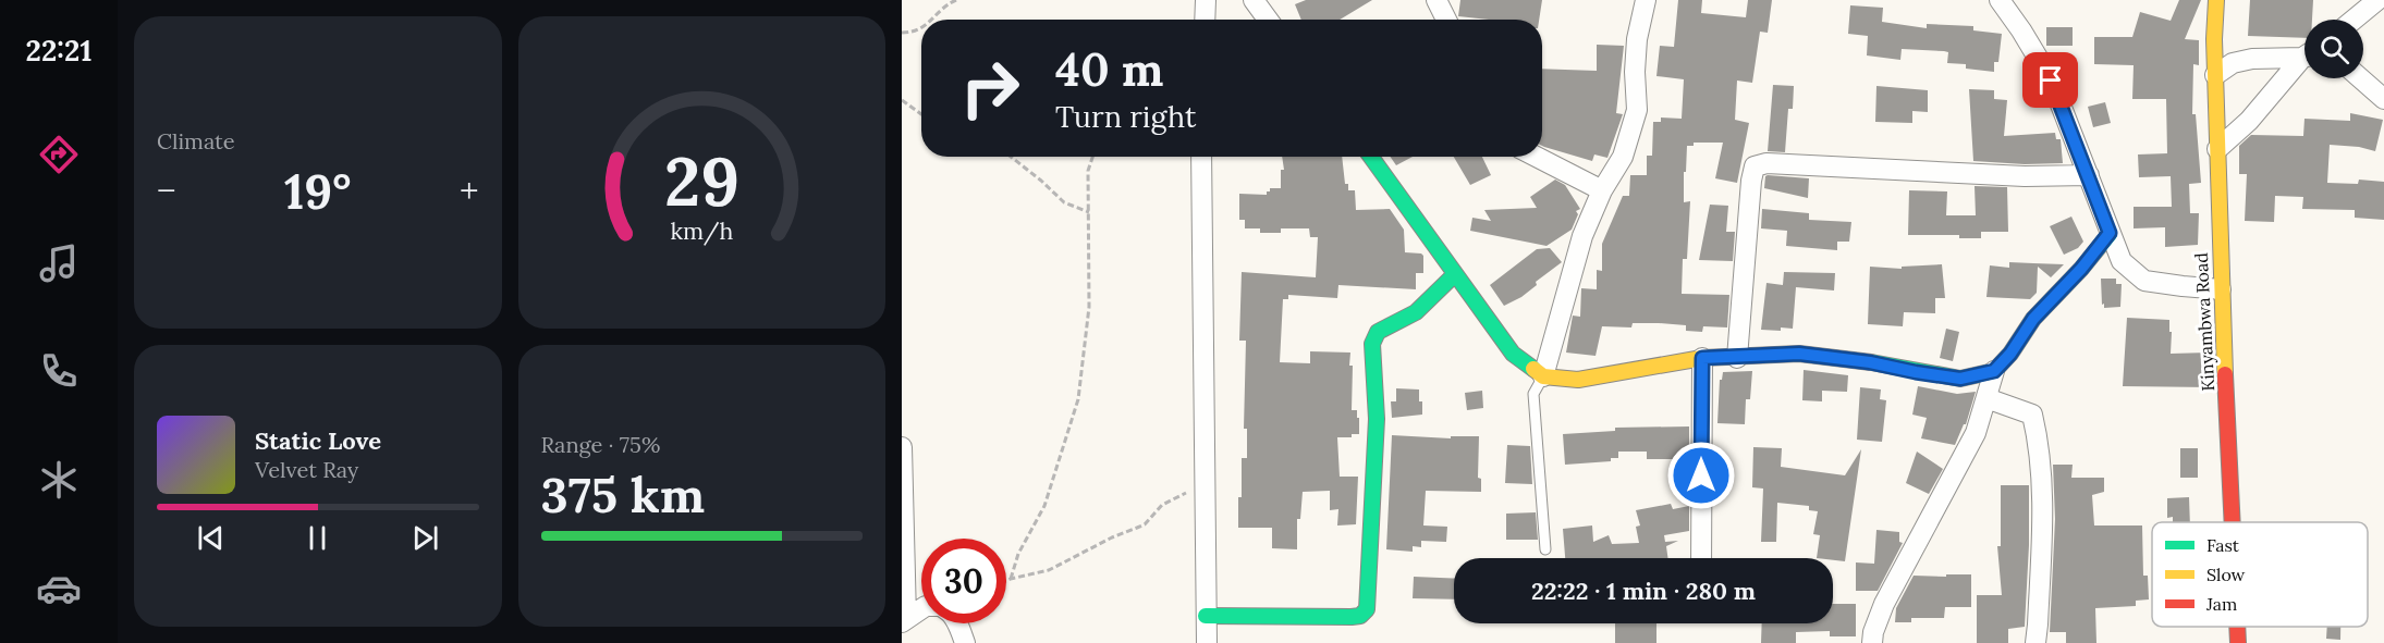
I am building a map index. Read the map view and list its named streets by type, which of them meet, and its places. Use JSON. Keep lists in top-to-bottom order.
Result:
{
  "streets": {
    "street": ["Kinyambwa Road"]
  },
  "legend": ["Fast", "Slow", "Jam"],
  "page": {
    "tabs": "22:21",
    "tile": [
      "Climate",
      ["Range · 75%", "375 km"]
    ],
    "turn": ["40 m", "Turn right"],
    "heat": ["−", "19°", "+"],
    "song": ["Static Love", "Velvet Ray"],
    "limit": "30",
    "trip": "22:22 · 1 min · 280 m",
    "gauge": ["29", "km/h"]
  }
}
